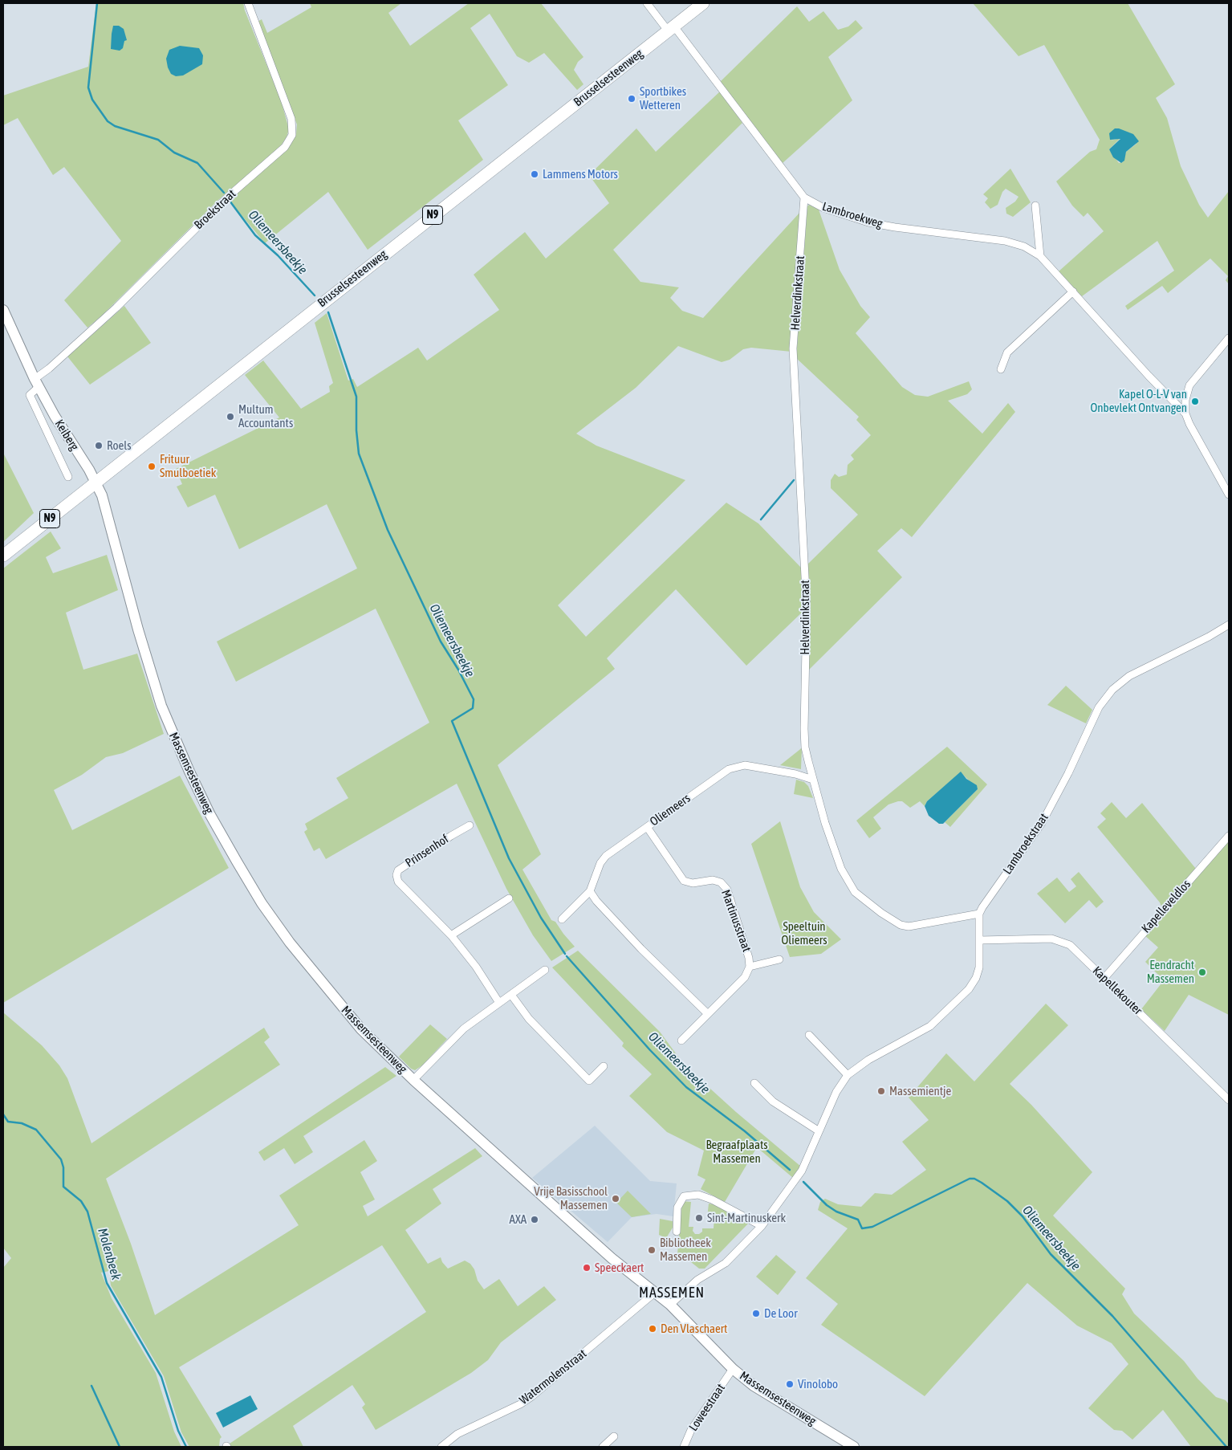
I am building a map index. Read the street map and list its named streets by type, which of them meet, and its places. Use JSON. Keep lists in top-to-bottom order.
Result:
{
  "streets": {
    "main road": [
      "Brusselsesteenweg",
      "N9",
      "Keiberg",
      "Massemsesteenweg"
    ],
    "street": [
      "Broekstraat",
      "Lambroekweg",
      "Helverdinkstraat",
      "Oliemeers",
      "Lambroekstraat",
      "Prinsenhof",
      "Kapelleveldlos",
      "Martinusstraat",
      "Kapellekouter",
      "Watermolenstraat",
      "Loweestraat"
    ]
  },
  "crossings": [
    ["Brusselsesteenweg", "Lambroekweg"],
    ["Brusselsesteenweg", "Keiberg"],
    ["Brusselsesteenweg", "Massemsesteenweg"],
    ["Broekstraat", "Keiberg"],
    ["Lambroekweg", "Helverdinkstraat"],
    ["Helverdinkstraat", "Oliemeers"],
    ["Helverdinkstraat", "Lambroekstraat"],
    ["Keiberg", "Massemsesteenweg"],
    ["Massemsesteenweg", "Lambroekstraat"],
    ["Massemsesteenweg", "Watermolenstraat"],
    ["Massemsesteenweg", "Loweestraat"],
    ["Oliemeers", "Martinusstraat"],
    ["Lambroekstraat", "Kapellekouter"],
    ["Kapelleveldlos", "Kapellekouter"]
  ],
  "districts": ["MASSEMEN"],
  "water": ["Oliemeersbeekje", "Molenbeek"],
  "parks": ["Speeltuin Oliemeers", "Begraafplaats Massemen"],
  "places": [
    "Sportbikes Wetteren",
    "Lammens Motors",
    "Kapel O-L-V van Onbevlekt Ontvangen",
    "Multum Accountants",
    "Roels",
    "Frituur Smulboetiek",
    "Eendracht Massemen",
    "Massemientje",
    "Vrije Basisschool Massemen",
    "Sint-Martinuskerk",
    "AXA",
    "Bibliotheek Massemen",
    "Speeckaert",
    "De Loor",
    "Den Vlaschaert",
    "Vinolobo"
  ]
}
